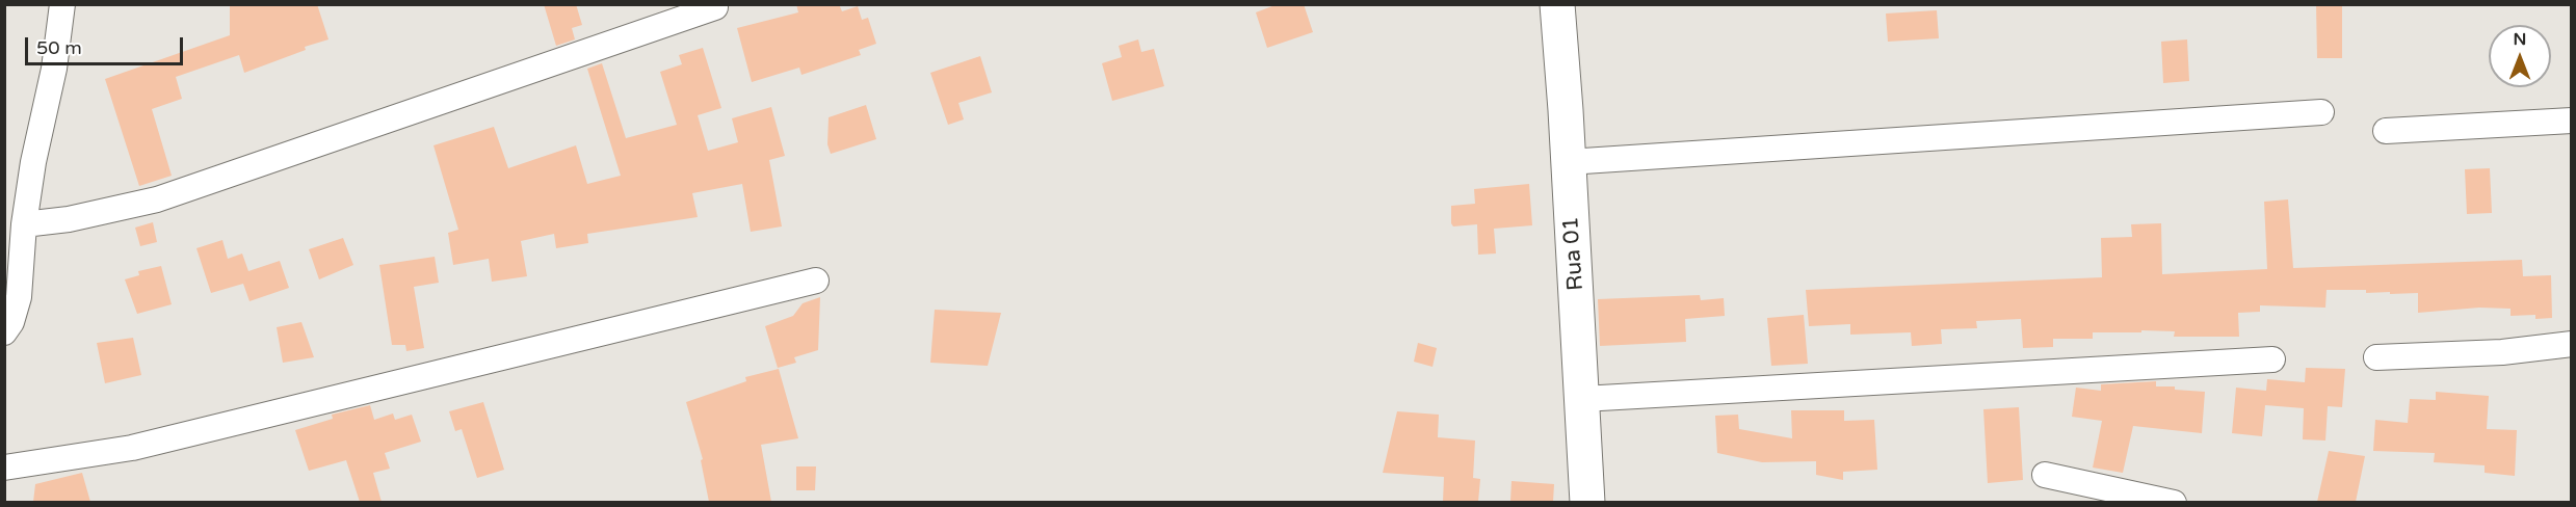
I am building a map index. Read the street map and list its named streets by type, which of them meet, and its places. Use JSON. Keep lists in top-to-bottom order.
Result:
{
  "streets": {
    "street": ["Rua 01"]
  },
  "scale_bar": "50 m",
  "north": "top"
}
